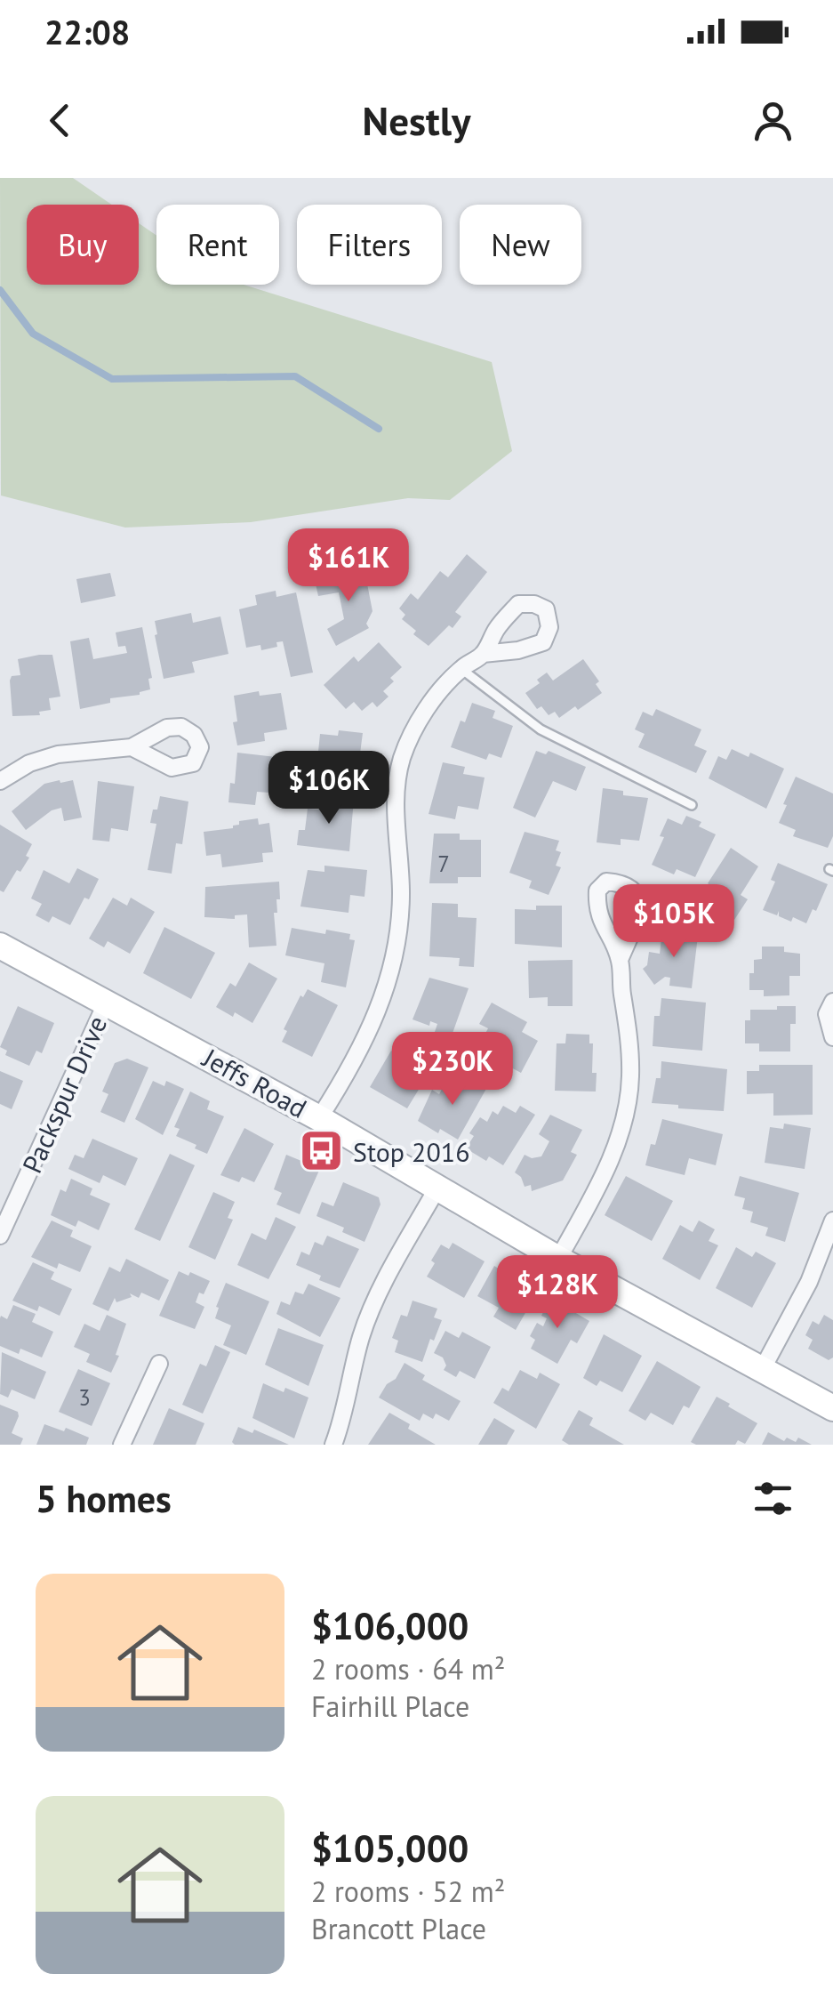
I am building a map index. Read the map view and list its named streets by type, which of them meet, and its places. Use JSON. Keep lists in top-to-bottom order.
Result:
{
  "streets": {
    "street": ["Jeffs Road", "Packspur Drive"]
  },
  "crossings": [
    ["Jeffs Road", "Packspur Drive"]
  ],
  "places": {
    "bus stop": ["Stop 2016"]
  },
  "house_numbers": ["7", "3"],
  "page": {
    "status": "22:08",
    "header": "Nestly",
    "chip": [
      "Buy",
      "Rent",
      "Filters",
      "New"
    ],
    "price": [
      "$161K",
      "$106K",
      "$105K",
      "$230K",
      "$128K"
    ],
    "heading": "5 homes",
    "list": [
      {
        "name": "$106,000",
        "note": "2 rooms · 64 m² · Fairhill Place"
      },
      {
        "name": "$105,000",
        "note": "2 rooms · 52 m² · Brancott Place"
      }
    ]
  }
}
